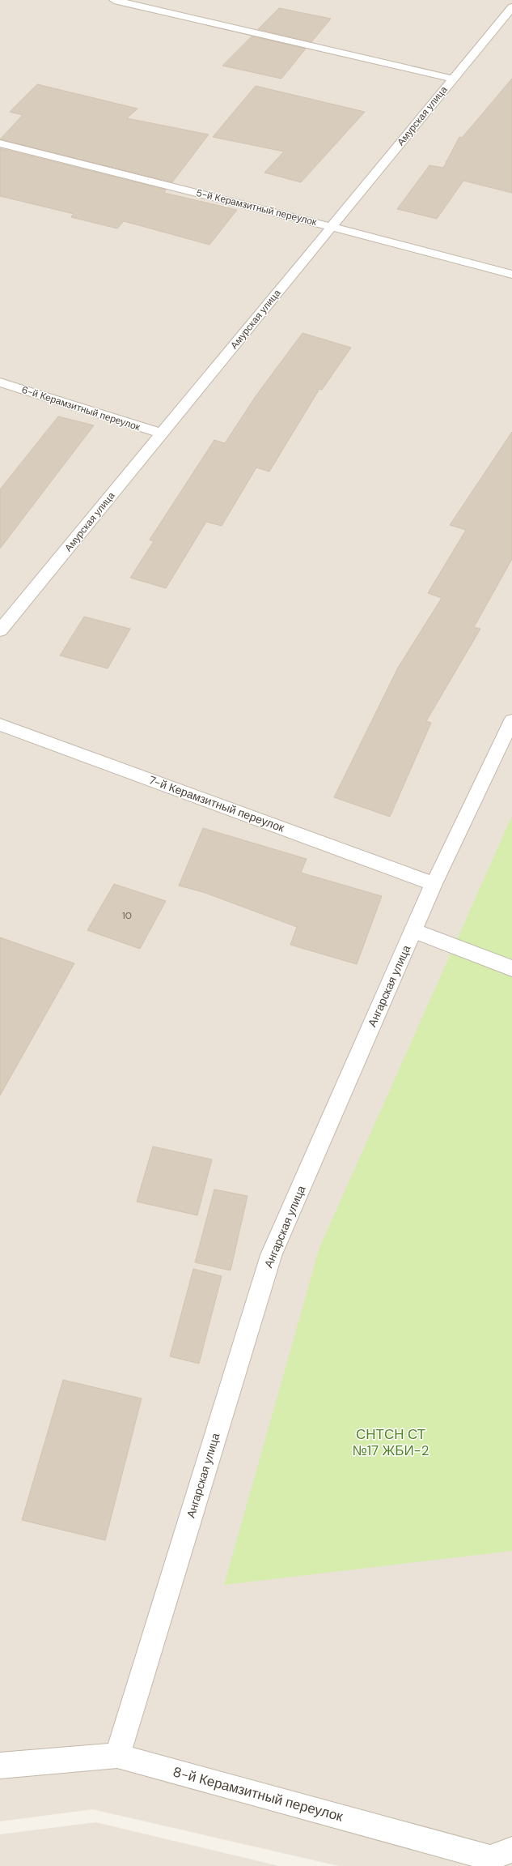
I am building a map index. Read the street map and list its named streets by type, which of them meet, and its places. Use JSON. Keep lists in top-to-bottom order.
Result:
{
  "streets": {
    "street": [
      "Амурская улица",
      "5-й Керамзитный переулок",
      "6-й Керамзитный переулок",
      "7-й Керамзитный переулок",
      "Ангарская улица",
      "8-й Керамзитный переулок"
    ]
  },
  "crossings": [
    ["Амурская улица", "5-й Керамзитный переулок"],
    ["Амурская улица", "6-й Керамзитный переулок"],
    ["7-й Керамзитный переулок", "Ангарская улица"],
    ["Ангарская улица", "8-й Керамзитный переулок"]
  ],
  "parks": ["СНТСН СТ №17 ЖБИ-2"],
  "house_numbers": ["10"]
}
